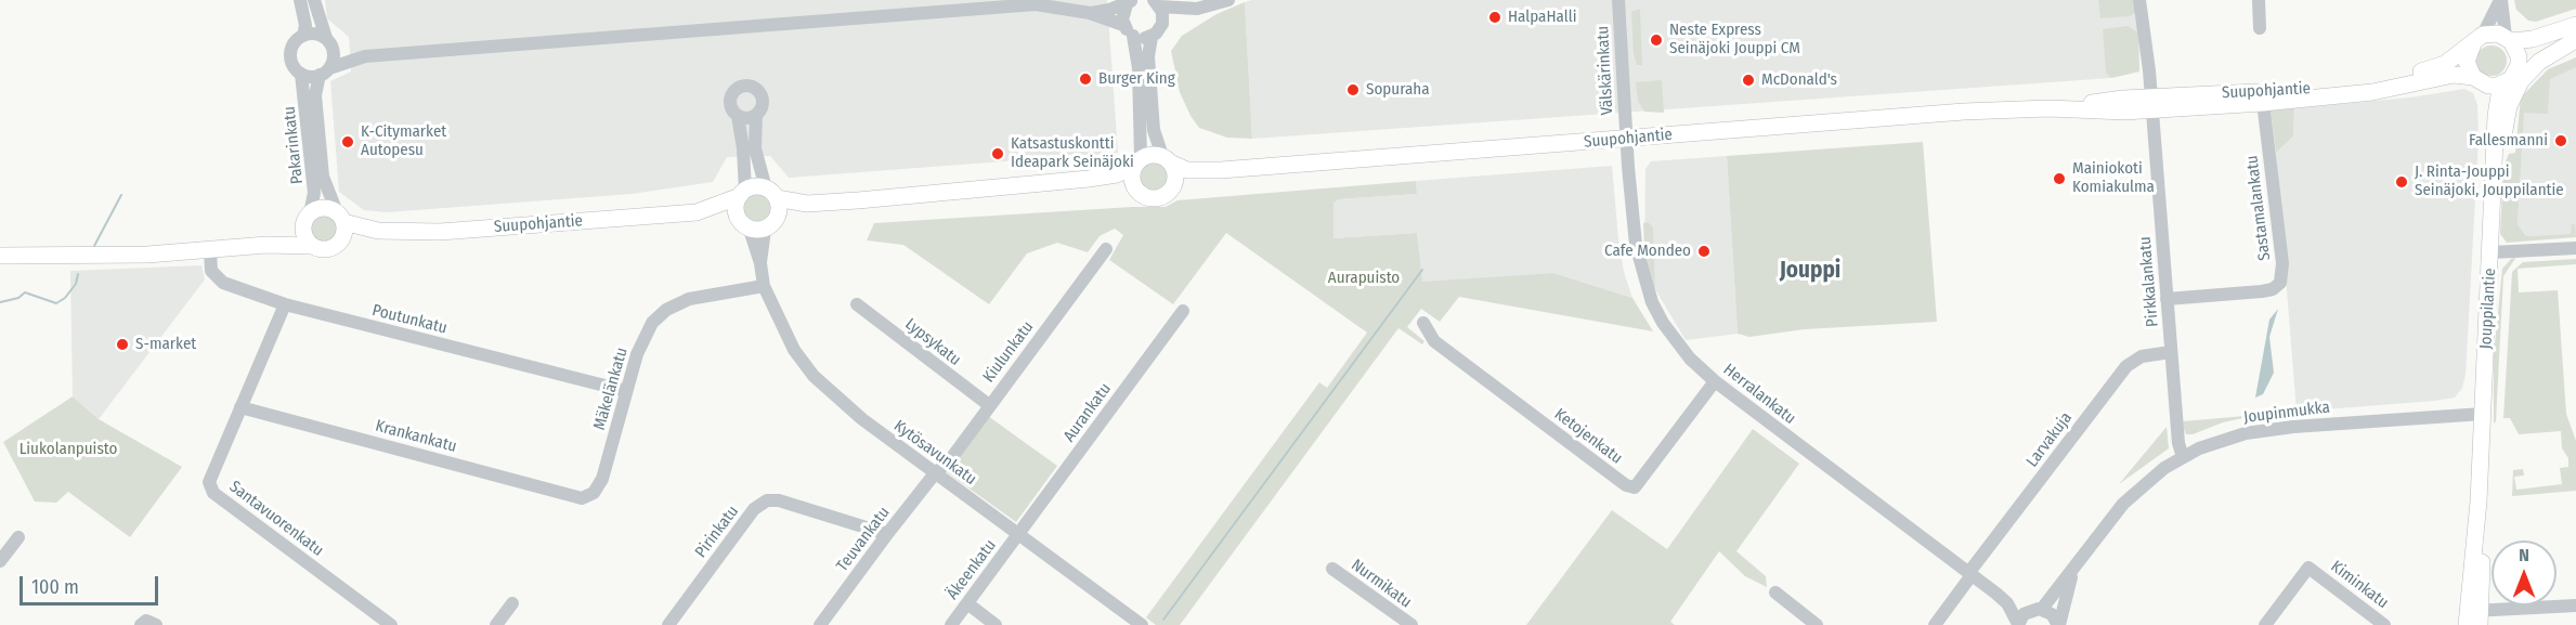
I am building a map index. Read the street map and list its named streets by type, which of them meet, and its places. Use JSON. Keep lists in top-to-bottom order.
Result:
{
  "streets": {
    "main road": ["Suupohjantie", "Jouppilantie"],
    "street": [
      "Välskärinkatu",
      "Pakarinkatu",
      "Sastamalankatu",
      "Pirkkalankatu",
      "Poutunkatu",
      "Lypsykatu",
      "Kiulunkatu",
      "Mäkelänkatu",
      "Herralankatu",
      "Aurankatu",
      "Joupinmukka",
      "Krankankatu",
      "Ketojenkatu",
      "Larvakuja",
      "Kytösavunkatu",
      "Santavuorenkatu",
      "Pirinkatu",
      "Teuvankatu",
      "Äkeenkatu",
      "Nurmikatu",
      "Kiminkatu"
    ]
  },
  "crossings": [
    ["Välskärinkatu", "Suupohjantie"],
    ["Välskärinkatu", "Herralankatu"],
    ["Suupohjantie", "Pakarinkatu"],
    ["Suupohjantie", "Sastamalankatu"],
    ["Suupohjantie", "Pirkkalankatu"],
    ["Suupohjantie", "Jouppilantie"],
    ["Suupohjantie", "Herralankatu"],
    ["Suupohjantie", "Kytösavunkatu"],
    ["Sastamalankatu", "Pirkkalankatu"],
    ["Pirkkalankatu", "Joupinmukka"],
    ["Pirkkalankatu", "Larvakuja"],
    ["Jouppilantie", "Joupinmukka"],
    ["Poutunkatu", "Mäkelänkatu"],
    ["Poutunkatu", "Santavuorenkatu"],
    ["Lypsykatu", "Kiulunkatu"],
    ["Kiulunkatu", "Kytösavunkatu"],
    ["Kiulunkatu", "Teuvankatu"],
    ["Mäkelänkatu", "Krankankatu"],
    ["Mäkelänkatu", "Kytösavunkatu"],
    ["Herralankatu", "Joupinmukka"],
    ["Herralankatu", "Ketojenkatu"],
    ["Herralankatu", "Larvakuja"],
    ["Aurankatu", "Kytösavunkatu"],
    ["Aurankatu", "Äkeenkatu"],
    ["Krankankatu", "Santavuorenkatu"],
    ["Kytösavunkatu", "Teuvankatu"],
    ["Kytösavunkatu", "Äkeenkatu"],
    ["Pirinkatu", "Teuvankatu"]
  ],
  "districts": ["Jouppi"],
  "parks": ["Aurapuisto", "Liukolanpuisto"],
  "places": [
    "HalpaHalli",
    "Neste Express Seinäjoki Jouppi CM",
    "Burger King",
    "McDonald's",
    "Sopuraha",
    "Fallesmanni",
    "K-Citymarket Autopesu",
    "Katsastuskontti Ideapark Seinäjoki",
    "Mainiokoti Komiakulma",
    "J. Rinta-Jouppi Seinäjoki, Jouppilantie",
    "Cafe Mondeo",
    "S-market"
  ],
  "scale_bar": "100 m",
  "north": "top"
}
